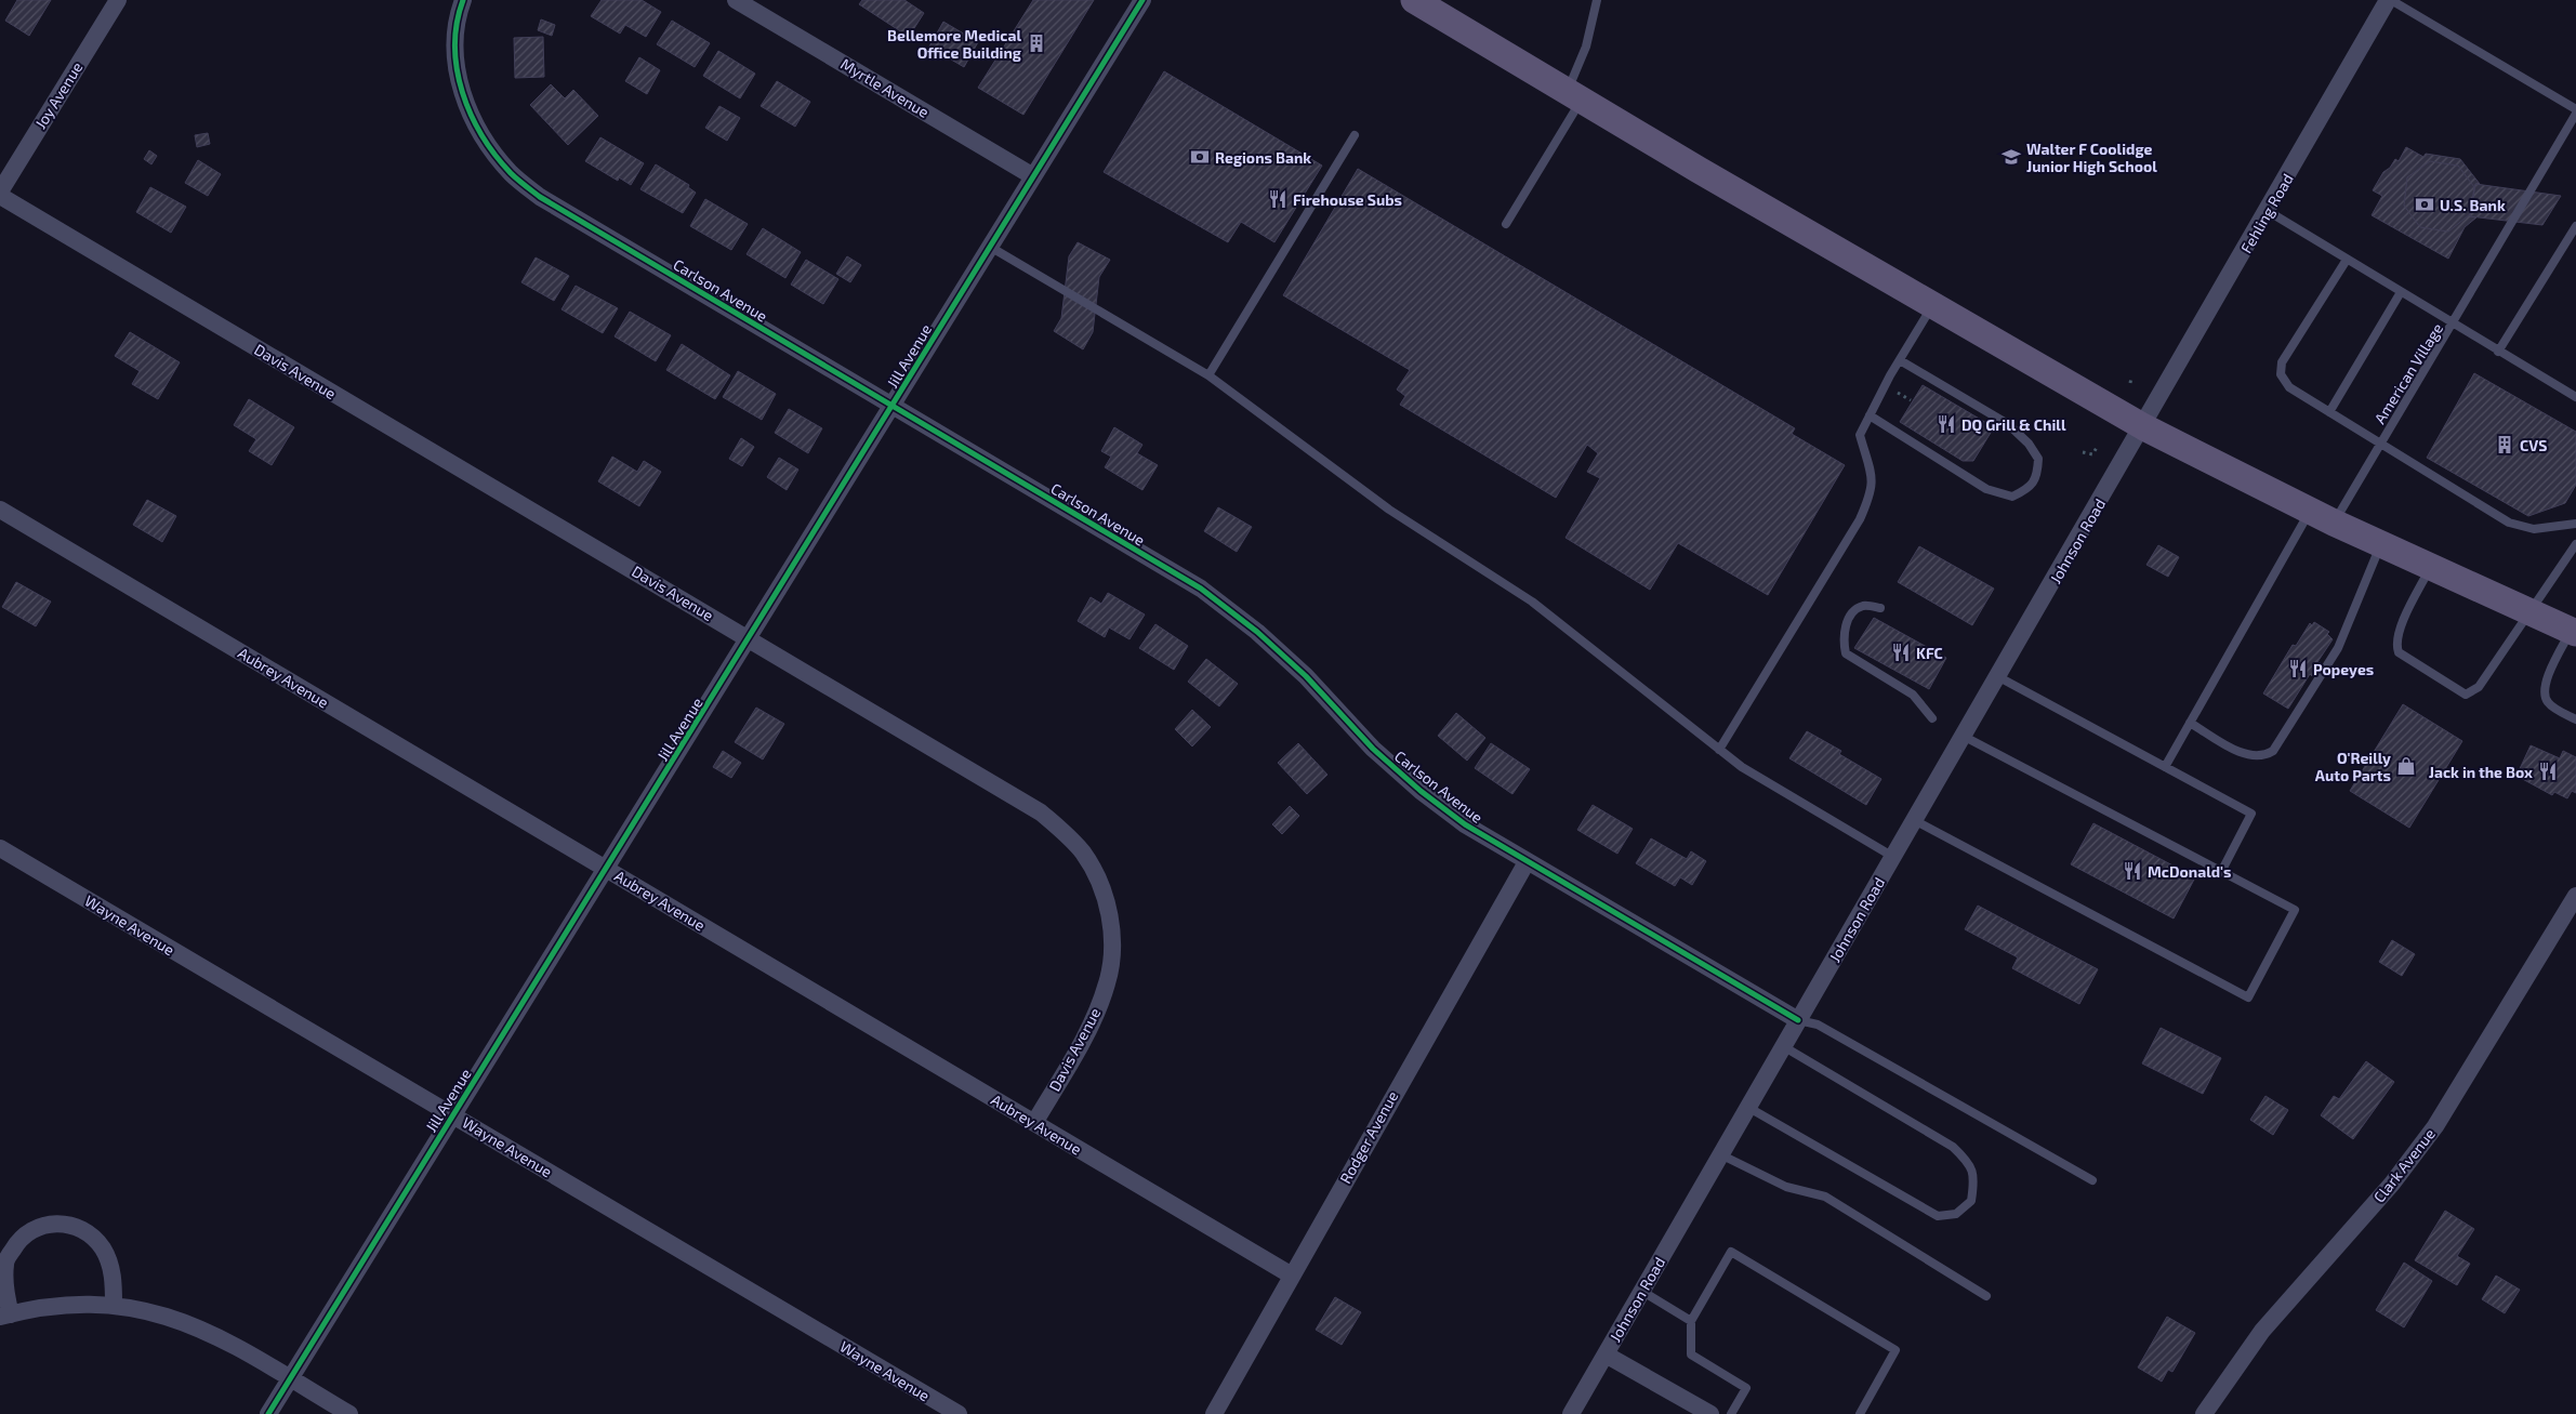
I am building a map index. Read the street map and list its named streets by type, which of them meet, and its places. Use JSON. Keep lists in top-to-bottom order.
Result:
{
  "streets": {
    "street": [
      "Myrtle Avenue",
      "Joy Avenue",
      "Fehling Road",
      "Carlson Avenue",
      "Jill Avenue",
      "Davis Avenue",
      "Johnson Road",
      "Aubrey Avenue",
      "Wayne Avenue",
      "Rodger Avenue",
      "Clark Avenue"
    ],
    "lane": ["American Village"]
  },
  "crossings": [
    ["Myrtle Avenue", "Jill Avenue"],
    ["Fehling Road", "Johnson Road"],
    ["Carlson Avenue", "Jill Avenue"],
    ["Carlson Avenue", "Johnson Road"],
    ["Carlson Avenue", "Rodger Avenue"],
    ["Jill Avenue", "Davis Avenue"],
    ["Jill Avenue", "Aubrey Avenue"],
    ["Jill Avenue", "Wayne Avenue"],
    ["Davis Avenue", "Aubrey Avenue"],
    ["Aubrey Avenue", "Rodger Avenue"]
  ],
  "places": {
    "building": ["Bellemore Medical Office Building", "CVS"],
    "bank": ["Regions Bank", "U.S. Bank"],
    "school or university": ["Walter F Coolidge Junior High School"],
    "restaurant": [
      "Firehouse Subs",
      "DQ Grill & Chill",
      "KFC",
      "Popeyes",
      "Jack in the Box",
      "McDonald's"
    ],
    "shop": ["O'Reilly Auto Parts"]
  }
}
